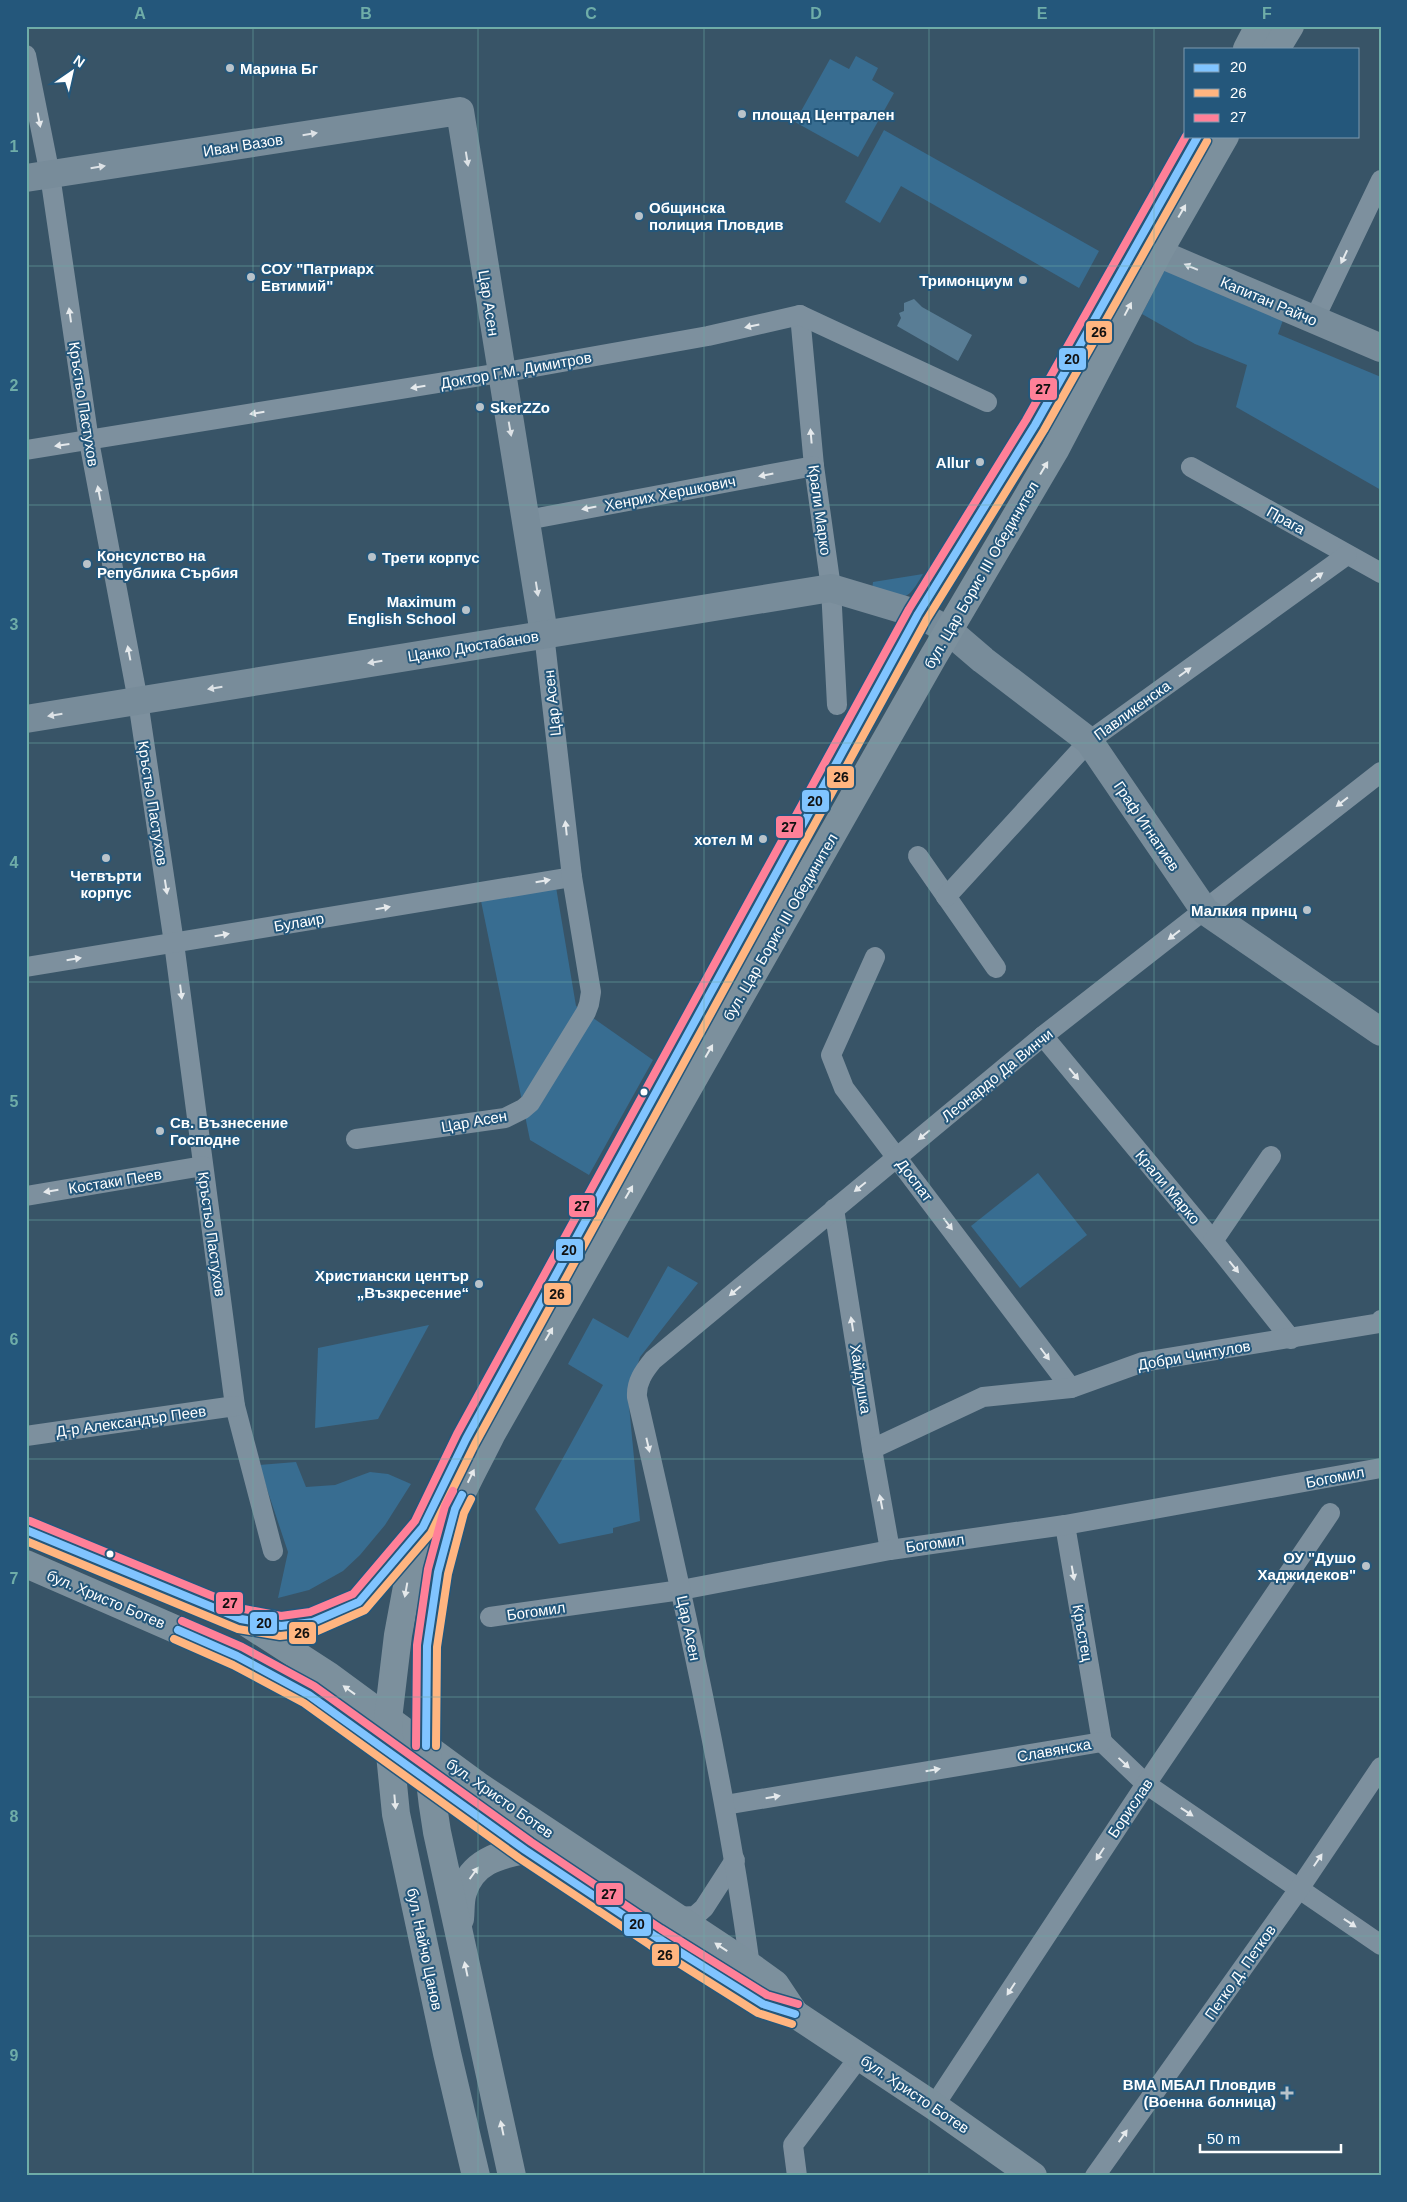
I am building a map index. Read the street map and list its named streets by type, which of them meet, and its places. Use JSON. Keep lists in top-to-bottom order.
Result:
{
  "streets": {
    "main road": ["бул. Цар Борис III Обединител", "бул. Христо Ботев", "бул. Найчо Цанов"],
    "street": [
      "Иван Вазов",
      "Капитан Райчо",
      "Цар Асен",
      "Доктор Г.М. Димитров",
      "Кръстьо Пастухов",
      "Хенрих Хершкович",
      "Крали Марко",
      "Прага",
      "Цанко Дюстабанов",
      "Павликенска",
      "Граф Игнатиев",
      "Булаир",
      "Леонардо Да Винчи",
      "Доспат",
      "Костаки Пеев",
      "Добри Чинтулов",
      "Хайдушка",
      "Д-р Александър Пеев",
      "Богомил",
      "Кръстец",
      "Славянска",
      "Борислав",
      "Петко Д. Петков"
    ]
  },
  "crossings": [
    ["Иван Вазов", "Цар Асен"],
    ["Иван Вазов", "Кръстьо Пастухов"],
    ["Капитан Райчо", "бул. Цар Борис III Обединител"],
    ["Цар Асен", "Доктор Г.М. Димитров"],
    ["Цар Асен", "Хенрих Хершкович"],
    ["Цар Асен", "Цанко Дюстабанов"],
    ["Цар Асен", "Булаир"],
    ["Цар Асен", "Леонардо Да Винчи"],
    ["Цар Асен", "Богомил"],
    ["Цар Асен", "бул. Христо Ботев"],
    ["Цар Асен", "Славянска"],
    ["Доктор Г.М. Димитров", "Кръстьо Пастухов"],
    ["Доктор Г.М. Димитров", "Крали Марко"],
    ["Кръстьо Пастухов", "Цанко Дюстабанов"],
    ["Кръстьо Пастухов", "Булаир"],
    ["Кръстьо Пастухов", "Костаки Пеев"],
    ["Кръстьо Пастухов", "Д-р Александър Пеев"],
    ["Хенрих Хершкович", "Крали Марко"],
    ["Крали Марко", "Цанко Дюстабанов"],
    ["Крали Марко", "Леонардо Да Винчи"],
    ["Крали Марко", "Добри Чинтулов"],
    ["Прага", "Павликенска"],
    ["бул. Цар Борис III Обединител", "Цанко Дюстабанов"],
    ["бул. Цар Борис III Обединител", "Граф Игнатиев"],
    ["бул. Цар Борис III Обединител", "бул. Христо Ботев"],
    ["бул. Цар Борис III Обединител", "бул. Найчо Цанов"],
    ["Цанко Дюстабанов", "Граф Игнатиев"],
    ["Павликенска", "Граф Игнатиев"],
    ["Граф Игнатиев", "Леонардо Да Винчи"],
    ["Леонардо Да Винчи", "Доспат"],
    ["Леонардо Да Винчи", "Хайдушка"],
    ["Доспат", "Добри Чинтулов"],
    ["Добри Чинтулов", "Хайдушка"],
    ["Хайдушка", "Богомил"],
    ["Богомил", "Кръстец"],
    ["бул. Христо Ботев", "Борислав"],
    ["бул. Христо Ботев", "бул. Найчо Цанов"],
    ["Кръстец", "Славянска"],
    ["Славянска", "Борислав"],
    ["Славянска", "Петко Д. Петков"]
  ],
  "one_way": [
    "Иван Вазов",
    "Капитан Райчо",
    "Доктор Г.М. Димитров",
    "Хенрих Хершкович",
    "Цанко Дюстабанов",
    "Павликенска",
    "Булаир",
    "Леонардо Да Винчи",
    "Доспат",
    "Костаки Пеев",
    "Хайдушка",
    "Кръстец",
    "Славянска",
    "Борислав",
    "Петко Д. Петков"
  ],
  "places": {
    "other": [
      "Марина Бг",
      "площад Централен",
      "Общинска полиция Пловдив",
      "СОУ \"Патриарх Евтимий\"",
      "Тримонциум",
      "SkerZZo",
      "Allur",
      "Трети корпус",
      "Консулство на Република Сърбия",
      "Maximum English School",
      "хотел М",
      "Четвърти корпус",
      "Малкия принц",
      "Св. Възнесение Господне",
      "Христиански център „Възкресение“",
      "ОУ \"Душо Хаджидеков\""
    ],
    "health": ["ВМА МБАЛ Пловдив (Военна болница)"]
  },
  "lines": ["transit line 20", "transit line 27", "transit line 26"],
  "legend": ["20", "26", "27"],
  "scale_bar": "50 m",
  "north": "top right",
  "grid": {
    "columns": [
      "A",
      "B",
      "C",
      "D",
      "E",
      "F"
    ],
    "rows": [
      "1",
      "2",
      "3",
      "4",
      "5",
      "6",
      "7",
      "8",
      "9"
    ]
  }
}
